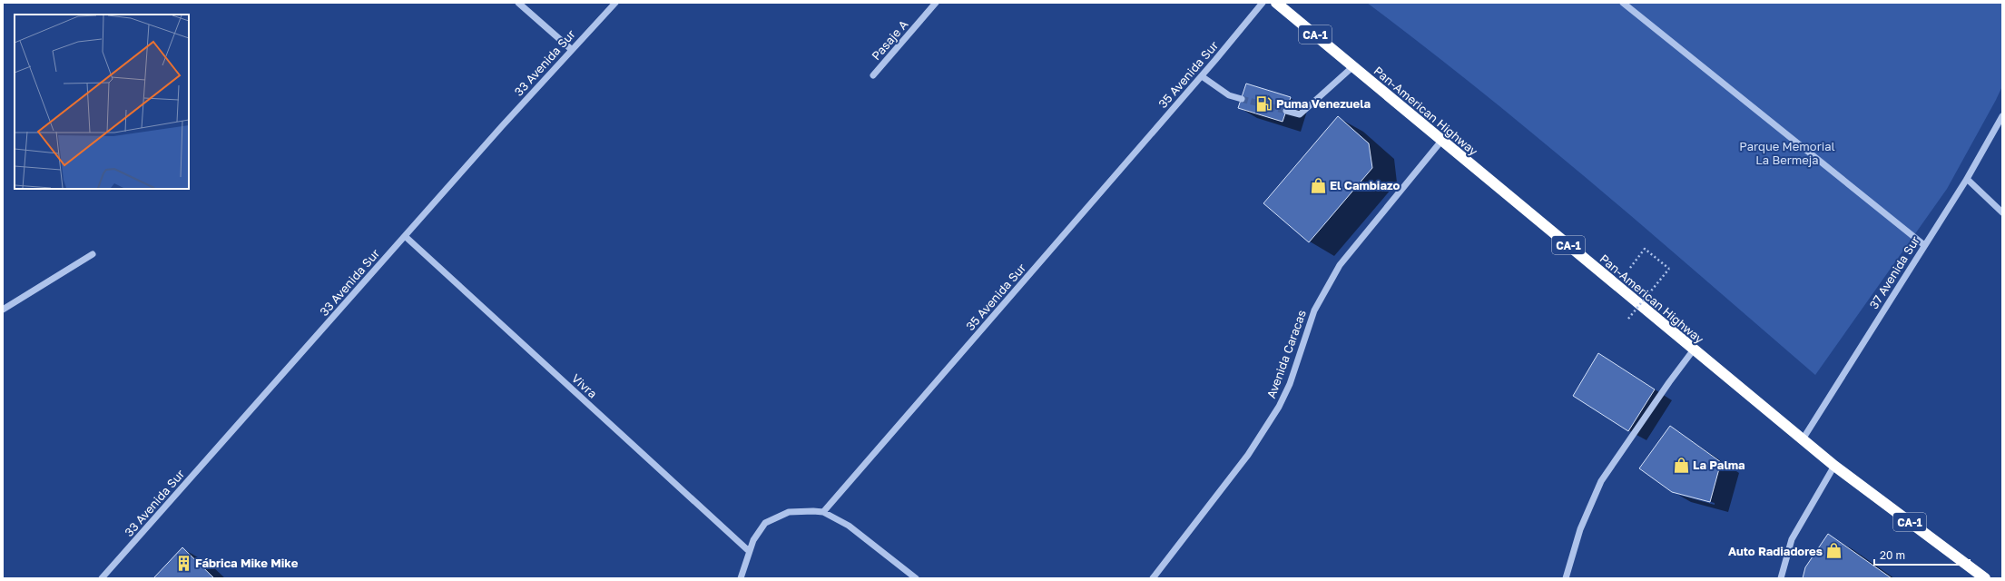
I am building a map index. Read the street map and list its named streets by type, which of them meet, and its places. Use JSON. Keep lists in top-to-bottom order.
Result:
{
  "streets": {
    "highway": ["CA-1", "Pan-American Highway"],
    "street": [
      "Pasaje A",
      "33 Avenida Sur",
      "35 Avenida Sur",
      "37 Avenida Sur",
      "Avenida Caracas",
      "Vivra"
    ]
  },
  "crossings": [
    ["33 Avenida Sur", "Vivra"],
    ["Pan-American Highway", "37 Avenida Sur"],
    ["Pan-American Highway", "Avenida Caracas"]
  ],
  "parks": ["Parque Memorial La Bermeja"],
  "places": {
    "fuel station": ["Puma Venezuela"],
    "shop": ["El Cambiazo", "La Palma", "Auto Radiadores"],
    "building": ["Fábrica Mike Mike"]
  },
  "scale_bar": "20 m"
}
